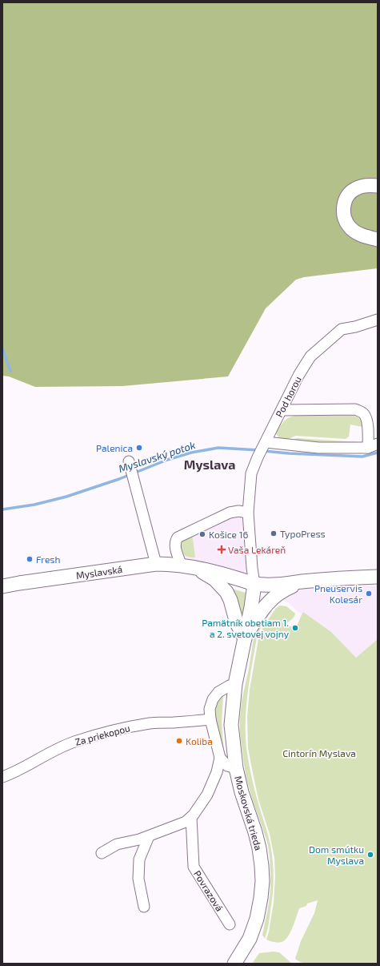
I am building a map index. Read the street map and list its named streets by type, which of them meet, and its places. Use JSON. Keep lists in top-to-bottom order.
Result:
{
  "streets": {
    "street": [
      "Pod horou",
      "Myslavská",
      "Za priekopou",
      "Moskovská trieda",
      "Povrazová"
    ]
  },
  "crossings": [
    ["Pod horou", "Myslavská"],
    ["Pod horou", "Moskovská trieda"],
    ["Myslavská", "Moskovská trieda"]
  ],
  "districts": ["Myslava"],
  "water": ["Myslavský potok"],
  "parks": ["Cintorín Myslava"],
  "places": {
    "other": [
      "Palenica",
      "TypoPress",
      "Košice 16",
      "Fresh",
      "Pneuservis Kolesár",
      "Pamätník obetiam 1. a 2. svetovej vojny",
      "Koliba",
      "Dom smútku Myslava"
    ],
    "health": ["Vaša Lekáreň"]
  }
}
